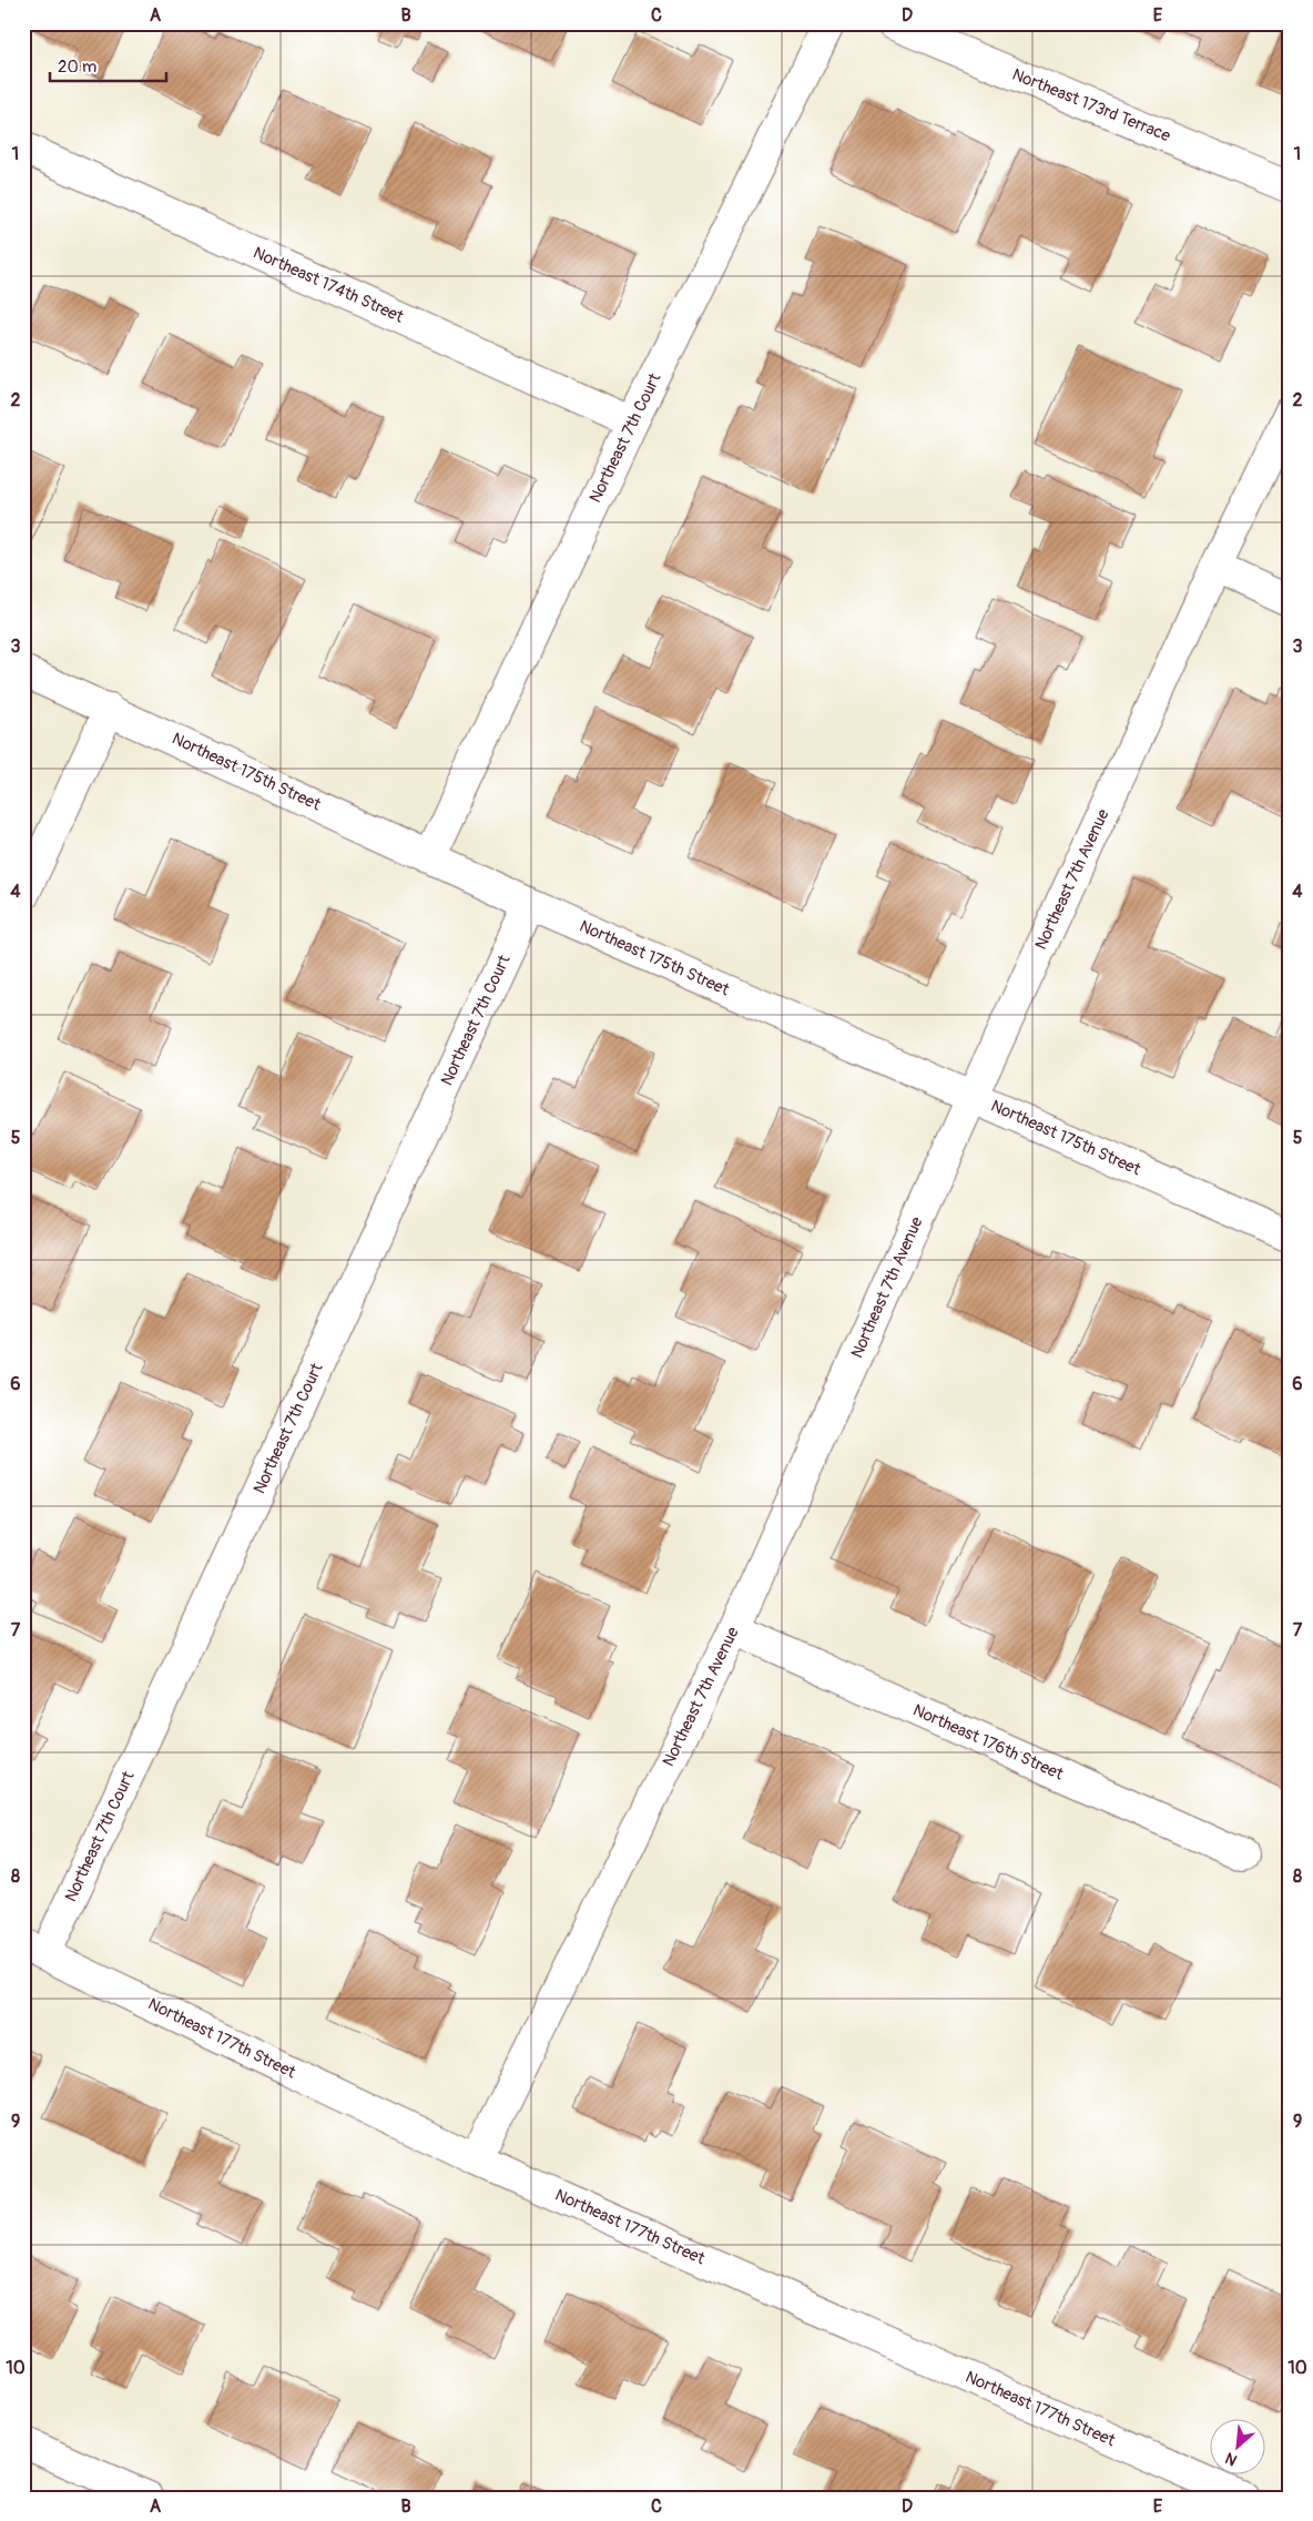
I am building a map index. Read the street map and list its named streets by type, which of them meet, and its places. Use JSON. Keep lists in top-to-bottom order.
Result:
{
  "streets": {
    "street": [
      "Northeast 173rd Terrace",
      "Northeast 174th Street",
      "Northeast 7th Court",
      "Northeast 175th Street",
      "Northeast 7th Avenue",
      "Northeast 176th Street",
      "Northeast 177th Street"
    ]
  },
  "crossings": [
    ["Northeast 174th Street", "Northeast 7th Court"],
    ["Northeast 7th Court", "Northeast 175th Street"],
    ["Northeast 7th Court", "Northeast 177th Street"],
    ["Northeast 175th Street", "Northeast 7th Avenue"],
    ["Northeast 7th Avenue", "Northeast 176th Street"],
    ["Northeast 7th Avenue", "Northeast 177th Street"]
  ],
  "scale_bar": "20 m",
  "north": "bottom left",
  "grid": {
    "columns": [
      "A",
      "B",
      "C",
      "D",
      "E"
    ],
    "rows": [
      "1",
      "2",
      "3",
      "4",
      "5",
      "6",
      "7",
      "8",
      "9",
      "10"
    ]
  }
}
